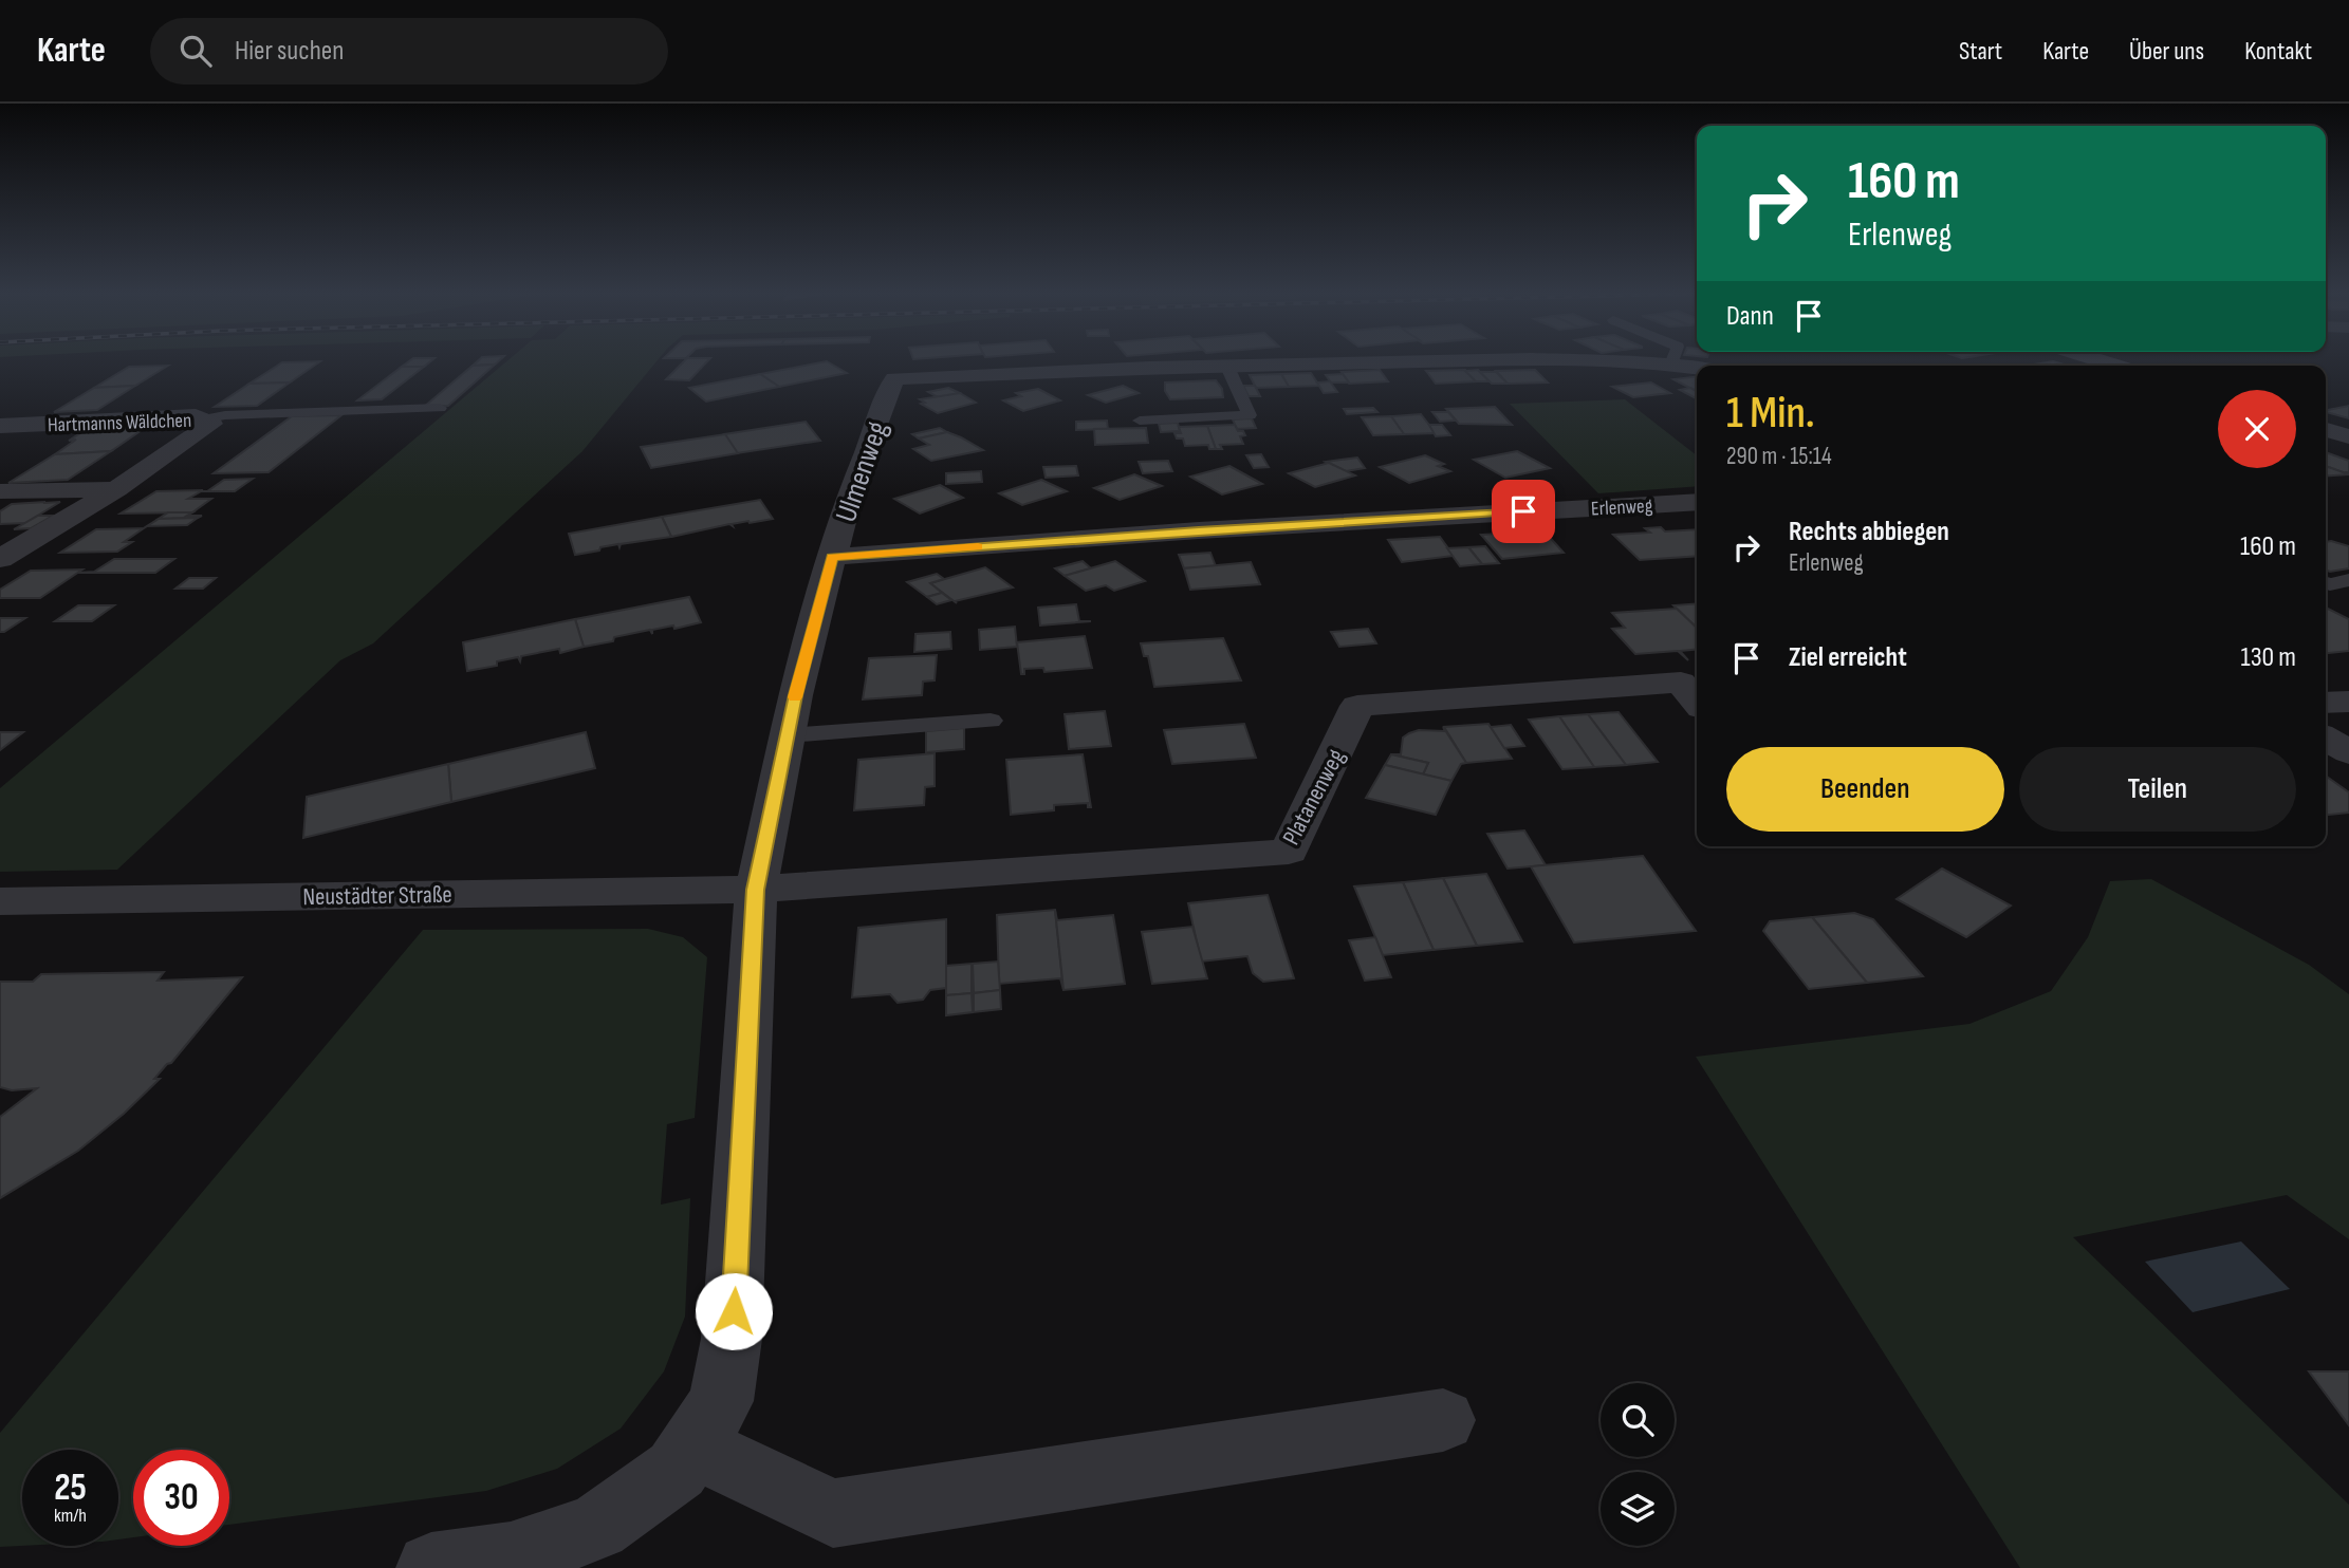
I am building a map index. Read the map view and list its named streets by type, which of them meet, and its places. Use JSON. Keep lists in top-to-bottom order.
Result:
{
  "streets": {
    "street": [
      "Hartmanns Wäldchen",
      "Ulmenweg",
      "Erlenweg",
      "Platanenweg",
      "Neustädter Straße"
    ]
  },
  "crossings": [
    ["Ulmenweg", "Erlenweg"],
    ["Ulmenweg", "Platanenweg"],
    ["Ulmenweg", "Neustädter Straße"],
    ["Platanenweg", "Neustädter Straße"]
  ],
  "page": {
    "header": "Karte",
    "search": "Hier suchen",
    "nav": [
      "Start",
      "Karte",
      "Über uns",
      "Kontakt"
    ],
    "turn": ["160 m", "Erlenweg"],
    "then": "Dann",
    "heading": ["1 Min.", "290 m · 15:14"],
    "list": [
      {
        "name": "Rechts abbiegen",
        "note": "Erlenweg",
        "value": "160 m"
      },
      {
        "name": "Ziel erreicht",
        "value": "130 m"
      }
    ],
    "buttons": ["Beenden", "Teilen"],
    "speed": "25 km/h",
    "limit": "30"
  }
}
